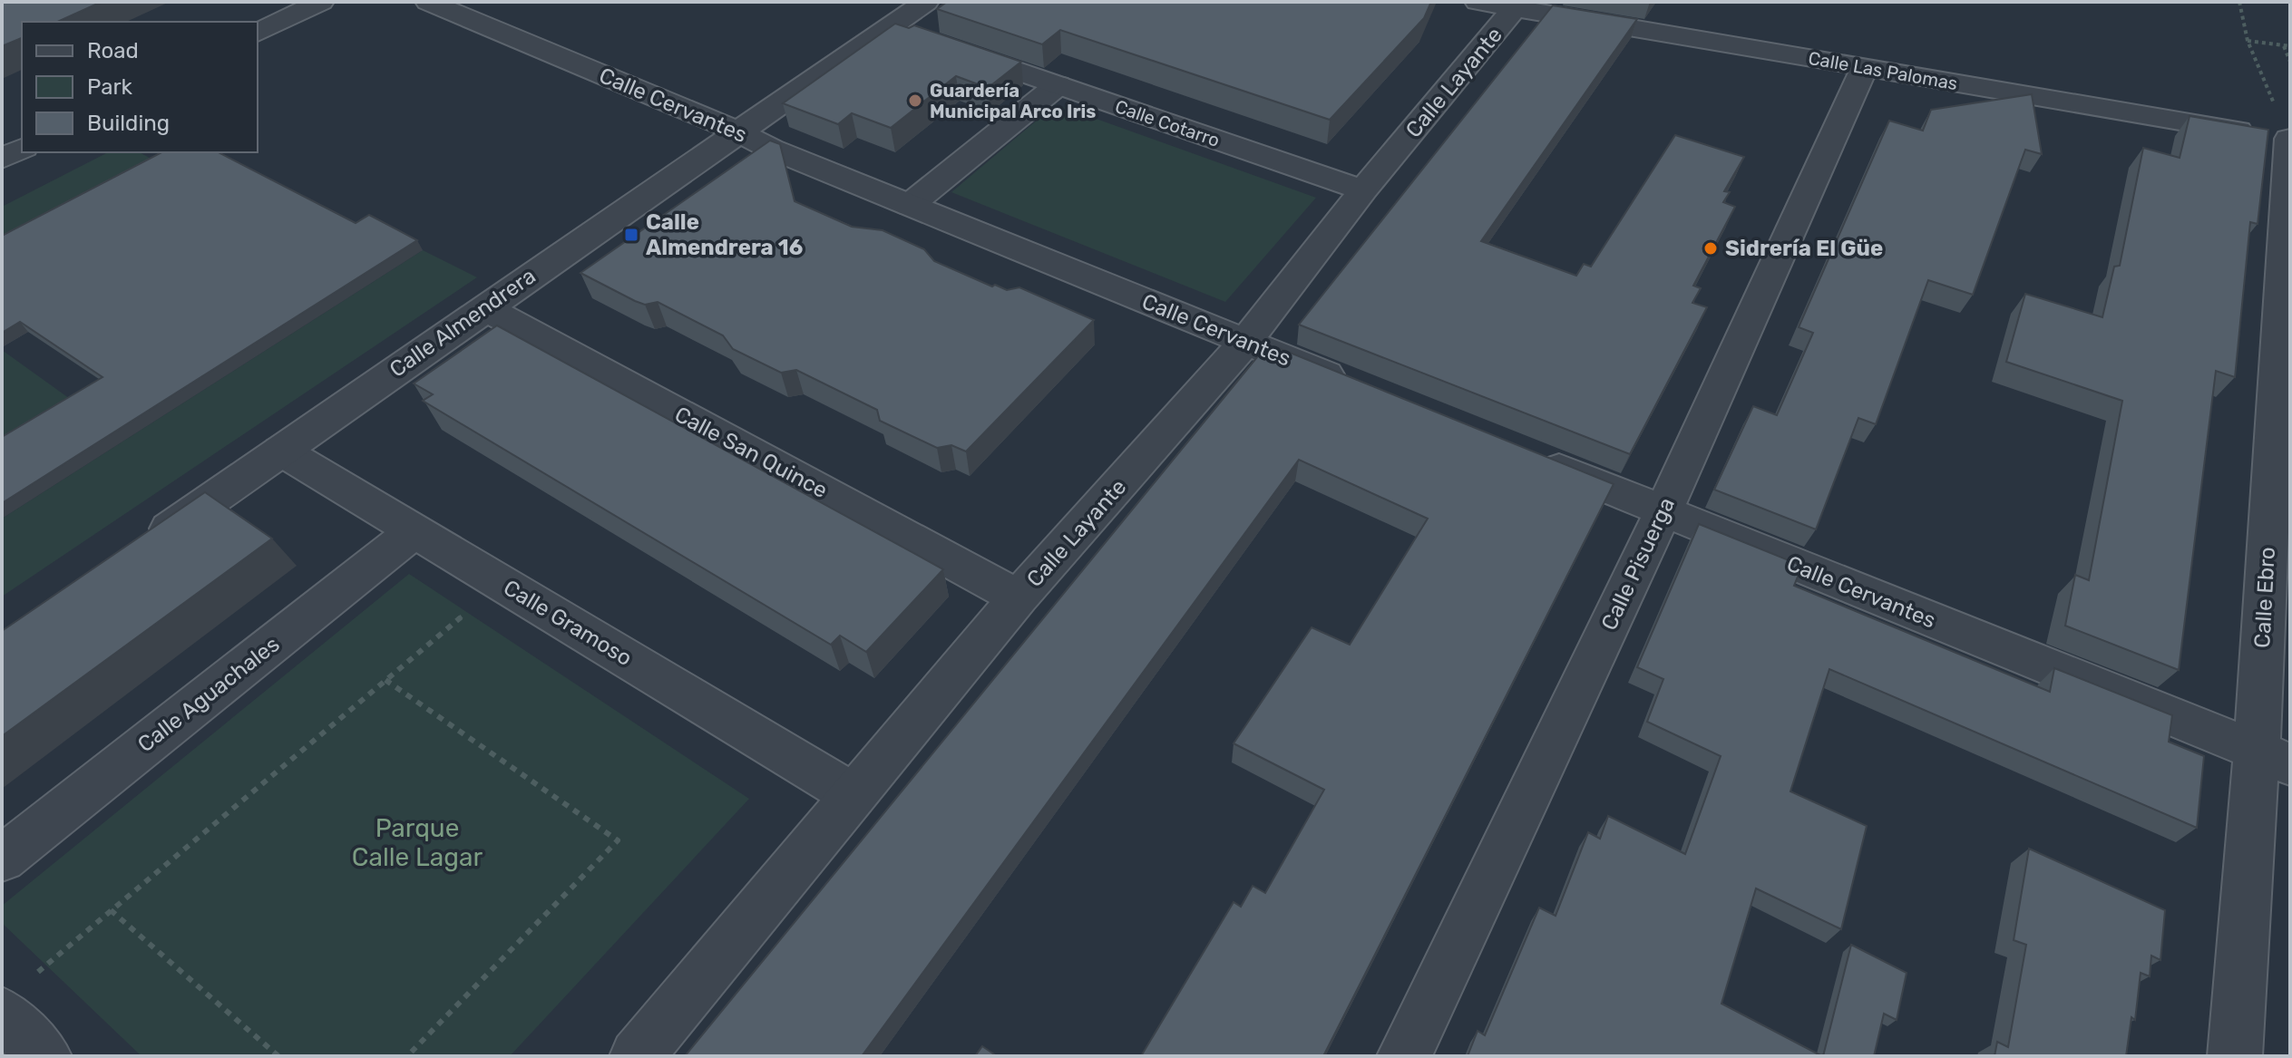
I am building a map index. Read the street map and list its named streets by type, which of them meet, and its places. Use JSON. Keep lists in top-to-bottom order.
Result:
{
  "streets": {
    "street": [
      "Calle Las Palomas",
      "Calle Layante",
      "Calle Cervantes",
      "Calle Cotarro",
      "Calle Almendrera",
      "Calle San Quince",
      "Calle Pisuerga",
      "Calle Ebro",
      "Calle Gramoso",
      "Calle Aguachales"
    ]
  },
  "crossings": [
    ["Calle Las Palomas", "Calle Layante"],
    ["Calle Las Palomas", "Calle Pisuerga"],
    ["Calle Las Palomas", "Calle Ebro"],
    ["Calle Layante", "Calle Cervantes"],
    ["Calle Layante", "Calle Cotarro"],
    ["Calle Layante", "Calle San Quince"],
    ["Calle Layante", "Calle Gramoso"],
    ["Calle Cervantes", "Calle Almendrera"],
    ["Calle Cervantes", "Calle Pisuerga"],
    ["Calle Cervantes", "Calle Ebro"],
    ["Calle Cotarro", "Calle Almendrera"],
    ["Calle Almendrera", "Calle San Quince"],
    ["Calle Almendrera", "Calle Gramoso"],
    ["Calle Gramoso", "Calle Aguachales"]
  ],
  "parks": ["Parque Calle Lagar"],
  "places": {
    "other": ["Guardería Municipal Arco Iris", "Sidrería El Güe"],
    "transit": ["Calle Almendrera 16"]
  },
  "legend": ["Road", "Park", "Building"]
}
